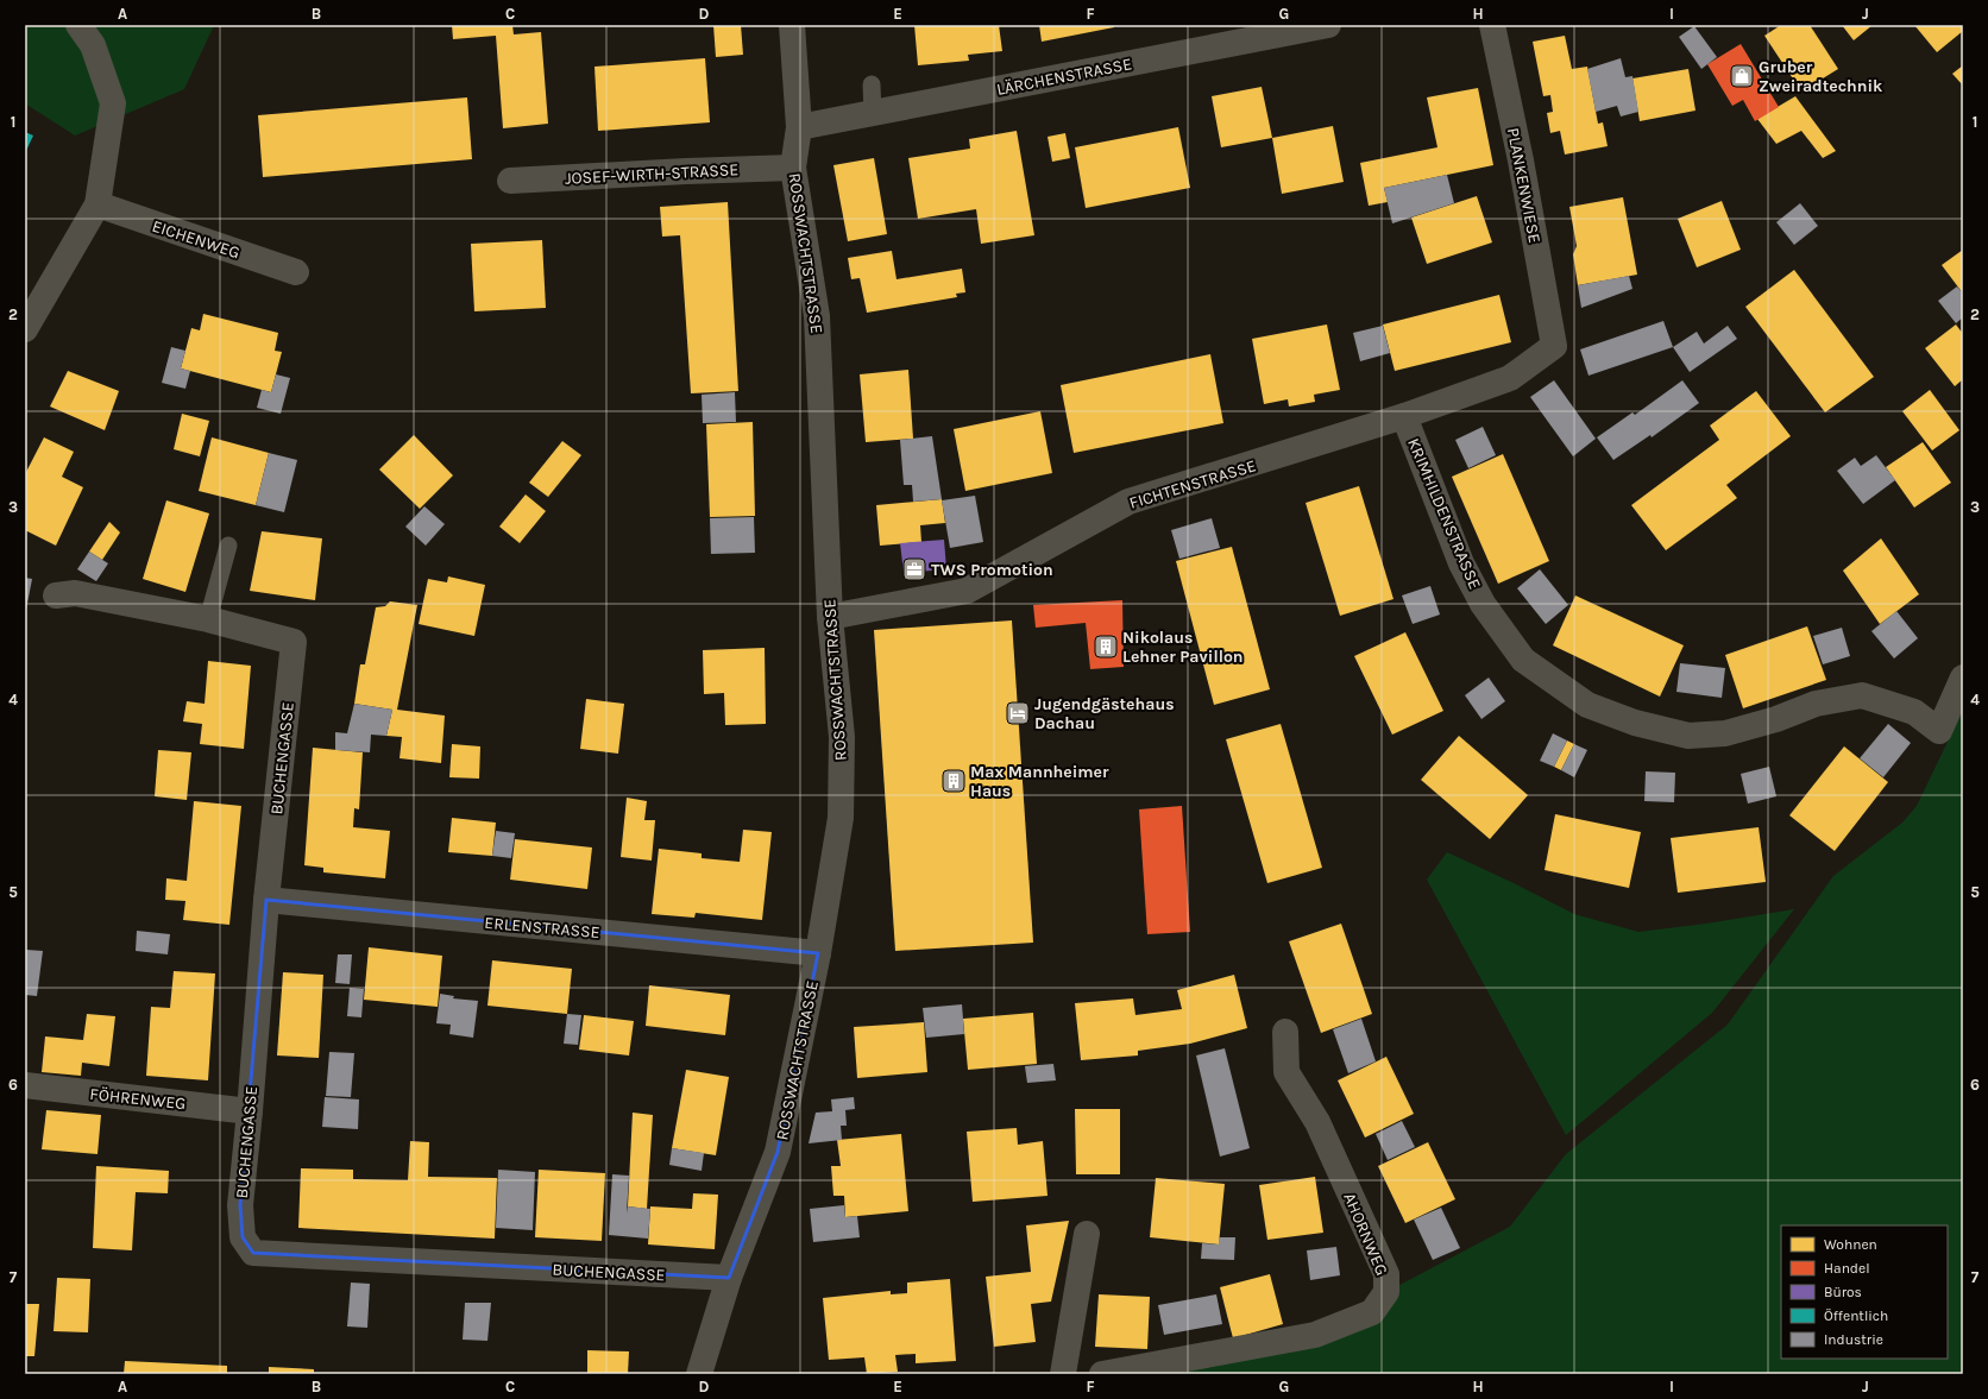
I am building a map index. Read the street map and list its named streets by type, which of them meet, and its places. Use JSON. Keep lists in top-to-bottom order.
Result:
{
  "streets": {
    "street": [
      "LÄRCHENSTRASSE",
      "JOSEF-WIRTH-STRASSE",
      "PLANKENWIESE",
      "EICHENWEG",
      "ROSSWACHTSTRASSE",
      "FICHTENSTRASSE",
      "KRIMHILDENSTRASSE",
      "BUCHENGASSE",
      "ERLENSTRASSE",
      "FÖHRENWEG",
      "AHORNWEG"
    ]
  },
  "crossings": [
    ["LÄRCHENSTRASSE", "ROSSWACHTSTRASSE"],
    ["JOSEF-WIRTH-STRASSE", "ROSSWACHTSTRASSE"],
    ["PLANKENWIESE", "FICHTENSTRASSE"],
    ["ROSSWACHTSTRASSE", "FICHTENSTRASSE"],
    ["ROSSWACHTSTRASSE", "BUCHENGASSE"],
    ["ROSSWACHTSTRASSE", "ERLENSTRASSE"],
    ["FICHTENSTRASSE", "KRIMHILDENSTRASSE"],
    ["BUCHENGASSE", "ERLENSTRASSE"],
    ["BUCHENGASSE", "FÖHRENWEG"]
  ],
  "places": {
    "shop": ["Gruber Zweiradtechnik"],
    "office": ["TWS Promotion"],
    "building": ["Nikolaus Lehner Pavillon", "Max Mannheimer Haus"],
    "hotel": ["Jugendgästehaus Dachau"]
  },
  "legend": [
    "Wohnen",
    "Handel",
    "Büros",
    "Öffentlich",
    "Industrie"
  ],
  "grid": {
    "columns": [
      "A",
      "B",
      "C",
      "D",
      "E",
      "F",
      "G",
      "H",
      "I",
      "J"
    ],
    "rows": [
      "1",
      "2",
      "3",
      "4",
      "5",
      "6",
      "7"
    ]
  }
}
